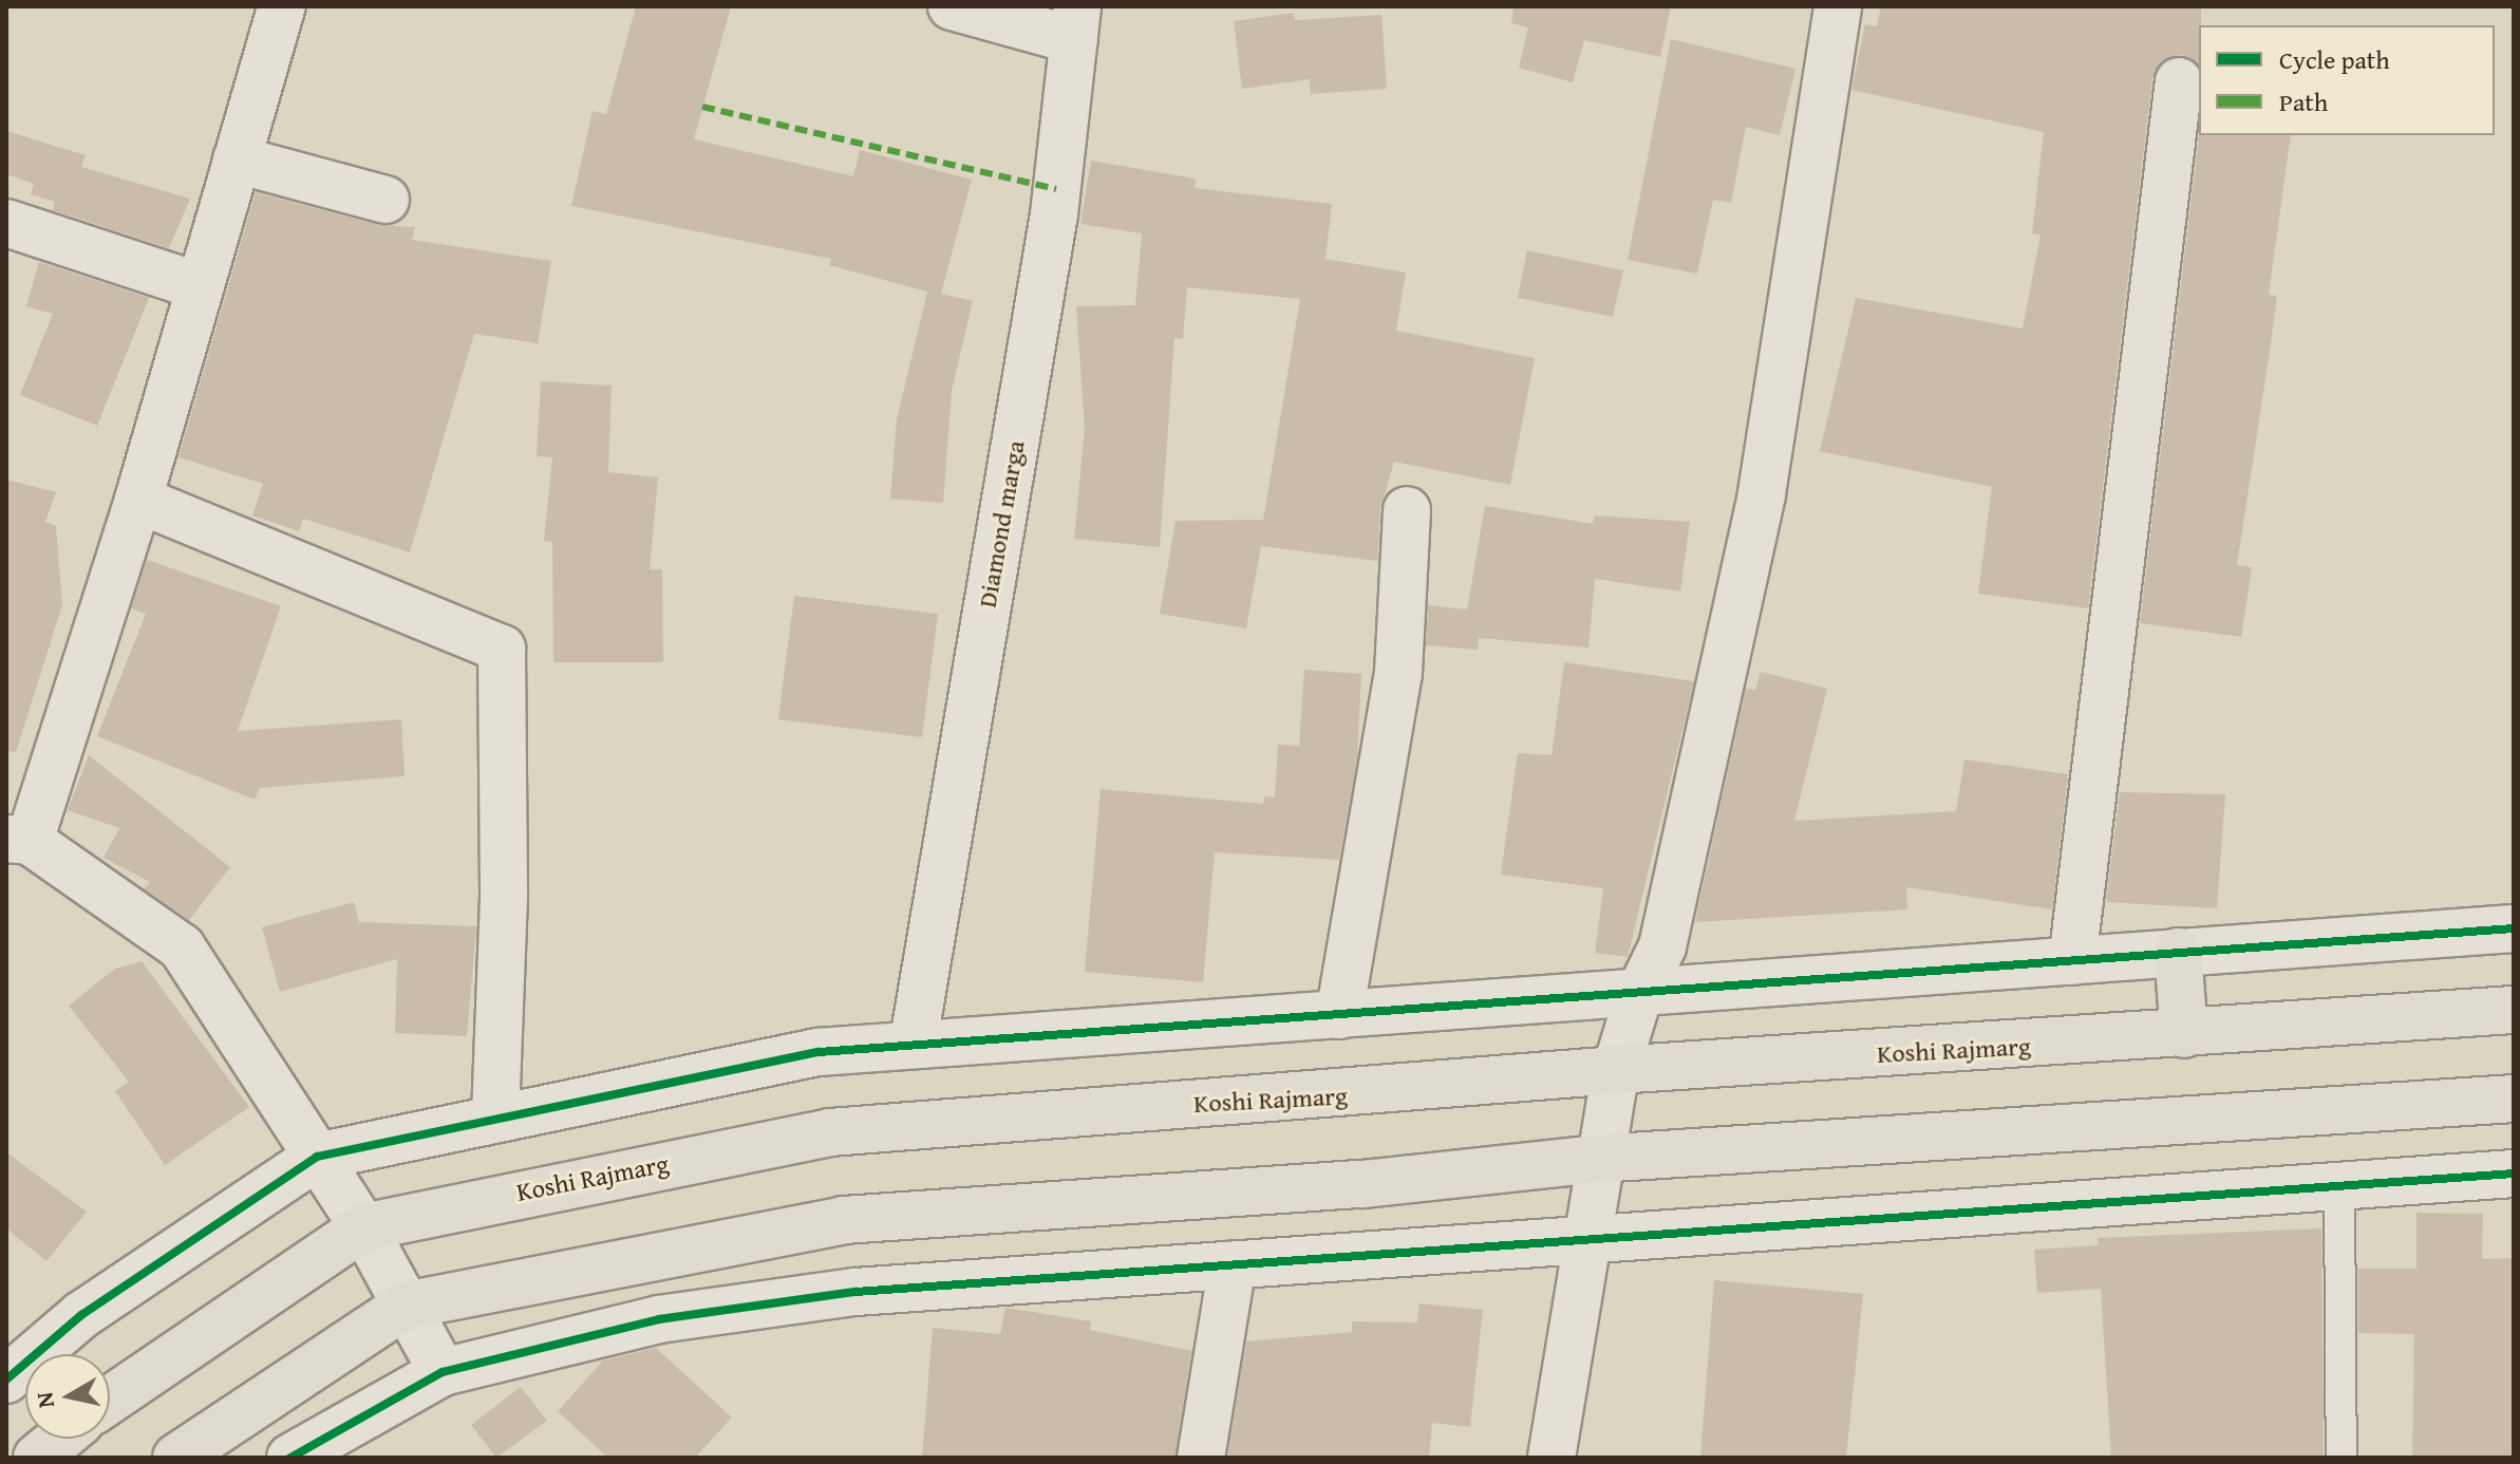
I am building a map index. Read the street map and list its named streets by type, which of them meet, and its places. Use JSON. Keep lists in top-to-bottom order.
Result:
{
  "streets": {
    "main road": ["Koshi Rajmarg"],
    "street": ["Diamond marga"]
  },
  "legend": ["Cycle path", "Path"],
  "north": "left"
}
